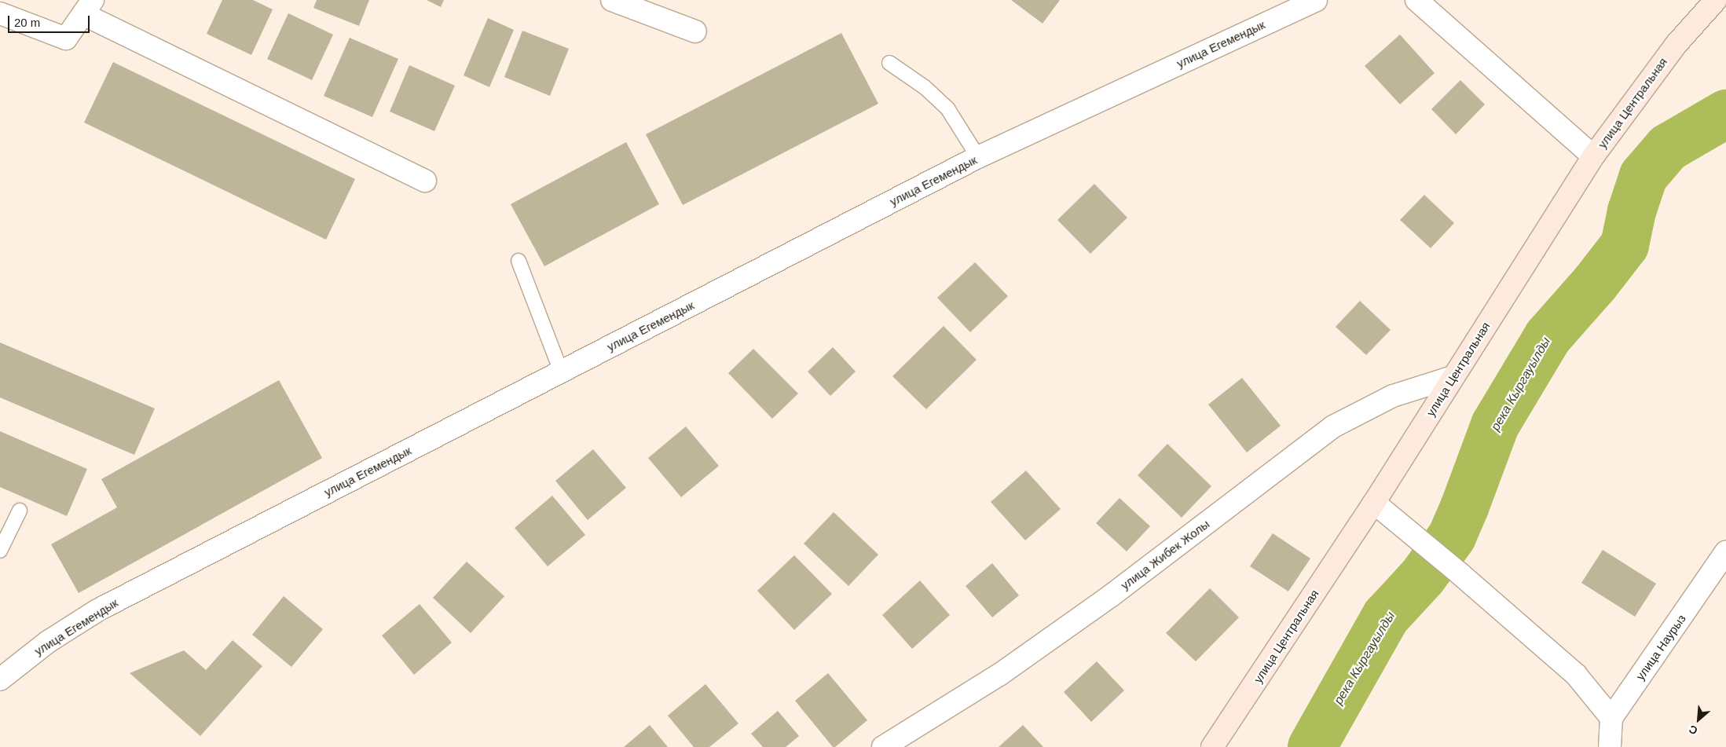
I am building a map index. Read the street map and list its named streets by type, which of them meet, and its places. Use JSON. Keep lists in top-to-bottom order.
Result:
{
  "streets": {
    "main road": ["улица Центральная"],
    "street": ["улица Егемендык", "улица Жибек Жолы", "улица Наурыз"]
  },
  "crossings": [
    ["улица Центральная", "улица Жибек Жолы"]
  ],
  "water": ["река Кыргауылды"],
  "scale_bar": "20 m",
  "north": "bottom left"
}
